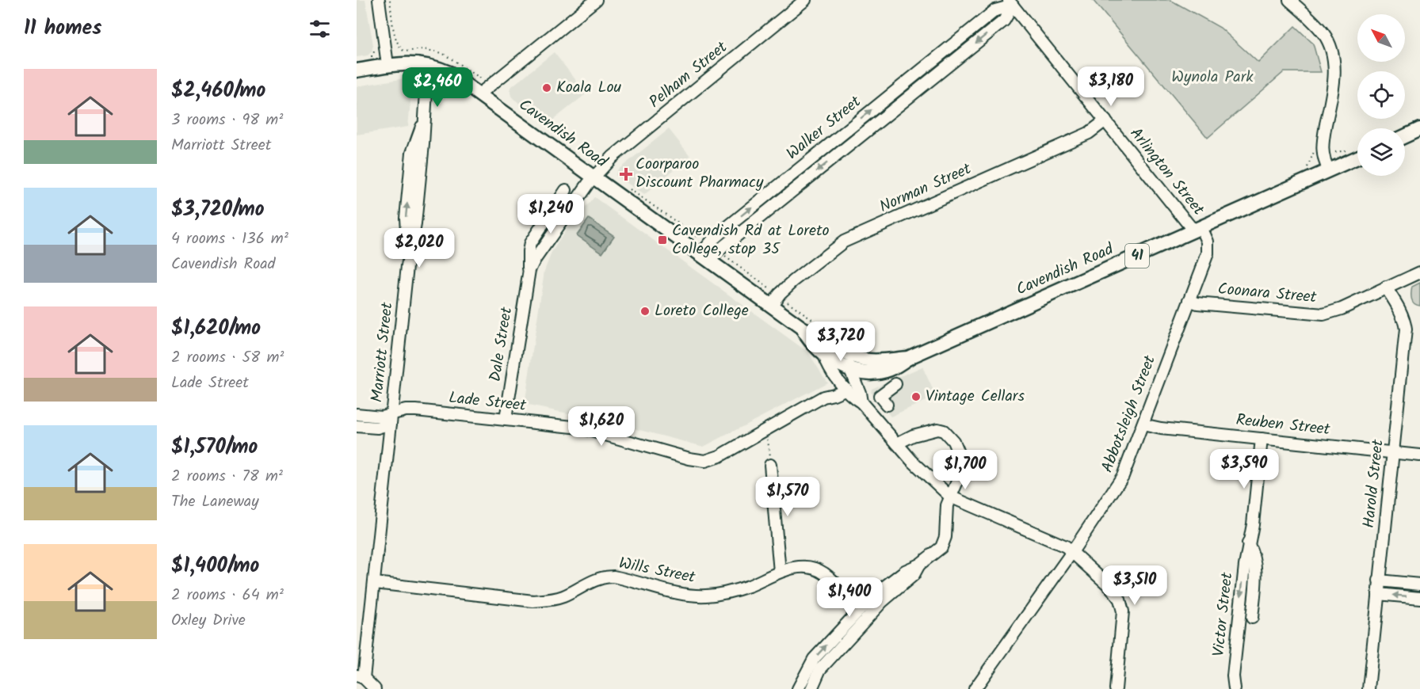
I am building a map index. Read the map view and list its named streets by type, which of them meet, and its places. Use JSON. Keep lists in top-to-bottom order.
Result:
{
  "streets": {
    "main road": ["Cavendish Road", "41"],
    "street": [
      "Pelham Street",
      "Walker Street",
      "Arlington Street",
      "Norman Street",
      "Coonara Street",
      "Dale Street",
      "Marriott Street",
      "Lade Street",
      "Abbotsleigh Street",
      "Reuben Street",
      "Harold Street",
      "Wills Street",
      "Victor Street"
    ]
  },
  "crossings": [
    ["Pelham Street", "Cavendish Road"],
    ["Pelham Street", "Dale Street"],
    ["Walker Street", "Cavendish Road"],
    ["Walker Street", "Arlington Street"],
    ["Cavendish Road", "Arlington Street"],
    ["Cavendish Road", "Norman Street"],
    ["Cavendish Road", "Dale Street"],
    ["Cavendish Road", "Marriott Street"],
    ["Cavendish Road", "Lade Street"],
    ["Cavendish Road", "Abbotsleigh Street"],
    ["Arlington Street", "Norman Street"],
    ["Arlington Street", "Abbotsleigh Street"],
    ["Coonara Street", "Abbotsleigh Street"],
    ["Coonara Street", "Harold Street"],
    ["Dale Street", "Lade Street"],
    ["Marriott Street", "Lade Street"],
    ["Marriott Street", "Wills Street"],
    ["Abbotsleigh Street", "Reuben Street"],
    ["Reuben Street", "Harold Street"],
    ["Reuben Street", "Victor Street"]
  ],
  "parks": ["Wynola Park"],
  "places": {
    "other": ["Koala Lou", "Loreto College", "Vintage Cellars"],
    "health": ["Coorparoo Discount Pharmacy"],
    "transit": ["Cavendish Rd at Loreto College, stop 35"]
  },
  "north": "top left",
  "page": {
    "heading": "11 homes",
    "list": [
      {
        "name": "$2,460/mo",
        "note": "3 rooms · 98 m² · Marriott Street"
      },
      {
        "name": "$3,720/mo",
        "note": "4 rooms · 136 m² · Cavendish Road"
      },
      {
        "name": "$1,620/mo",
        "note": "2 rooms · 58 m² · Lade Street"
      },
      {
        "name": "$1,570/mo",
        "note": "2 rooms · 78 m² · The Laneway"
      },
      {
        "name": "$1,400/mo",
        "note": "2 rooms · 64 m² · Oxley Drive"
      }
    ],
    "price": [
      "$3,180",
      "$2,460",
      "$1,240",
      "$2,020",
      "$3,720",
      "$1,620",
      "$3,590",
      "$1,700",
      "$1,570",
      "$3,510",
      "$1,400"
    ]
  }
}
